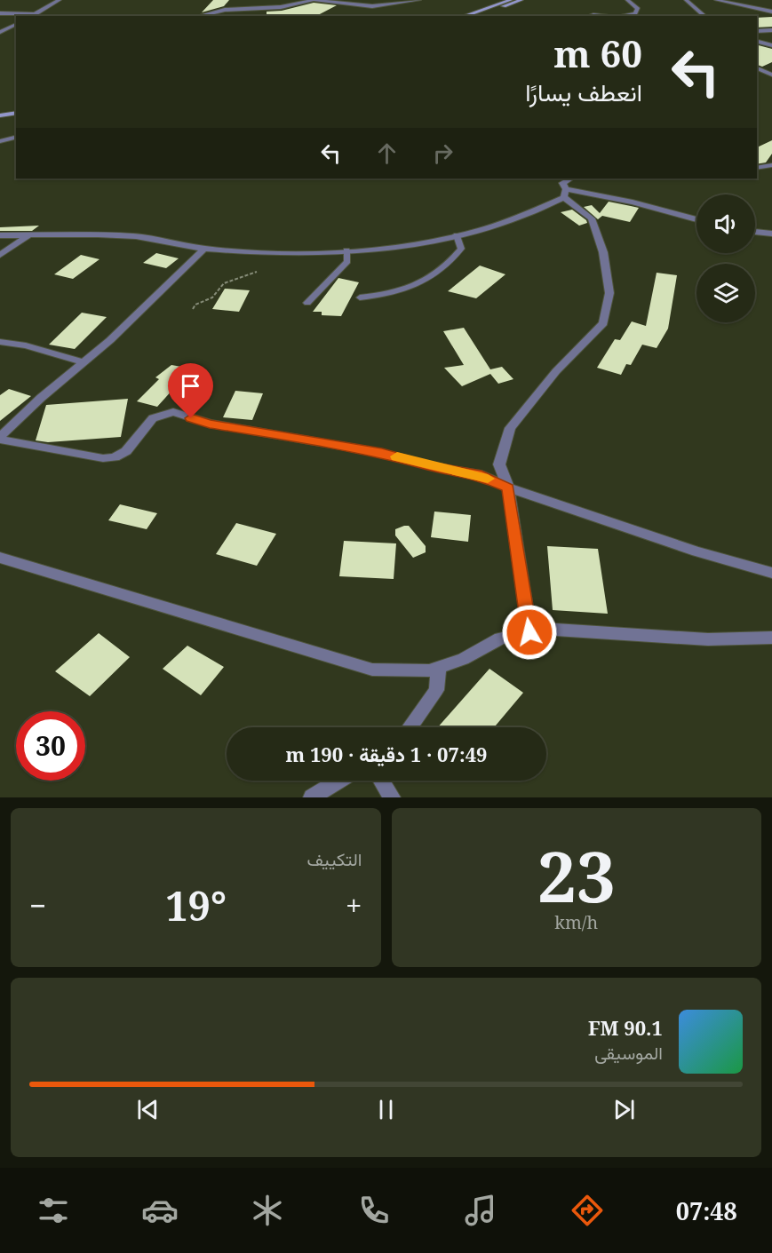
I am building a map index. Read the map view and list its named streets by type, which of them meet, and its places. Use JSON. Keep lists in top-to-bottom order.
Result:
{
  "page": {
    "turn": ["60 m", "انعطف يسارًا"],
    "limit": "30",
    "trip": "07:49 · 1 دقيقة · 190 m",
    "tile": [
      ["23", "km/h"],
      "التكييف"
    ],
    "heat": ["−", "19°", "+"],
    "song": ["90.1 FM", "الموسيقى"],
    "tabs": "07:48"
  }
}
